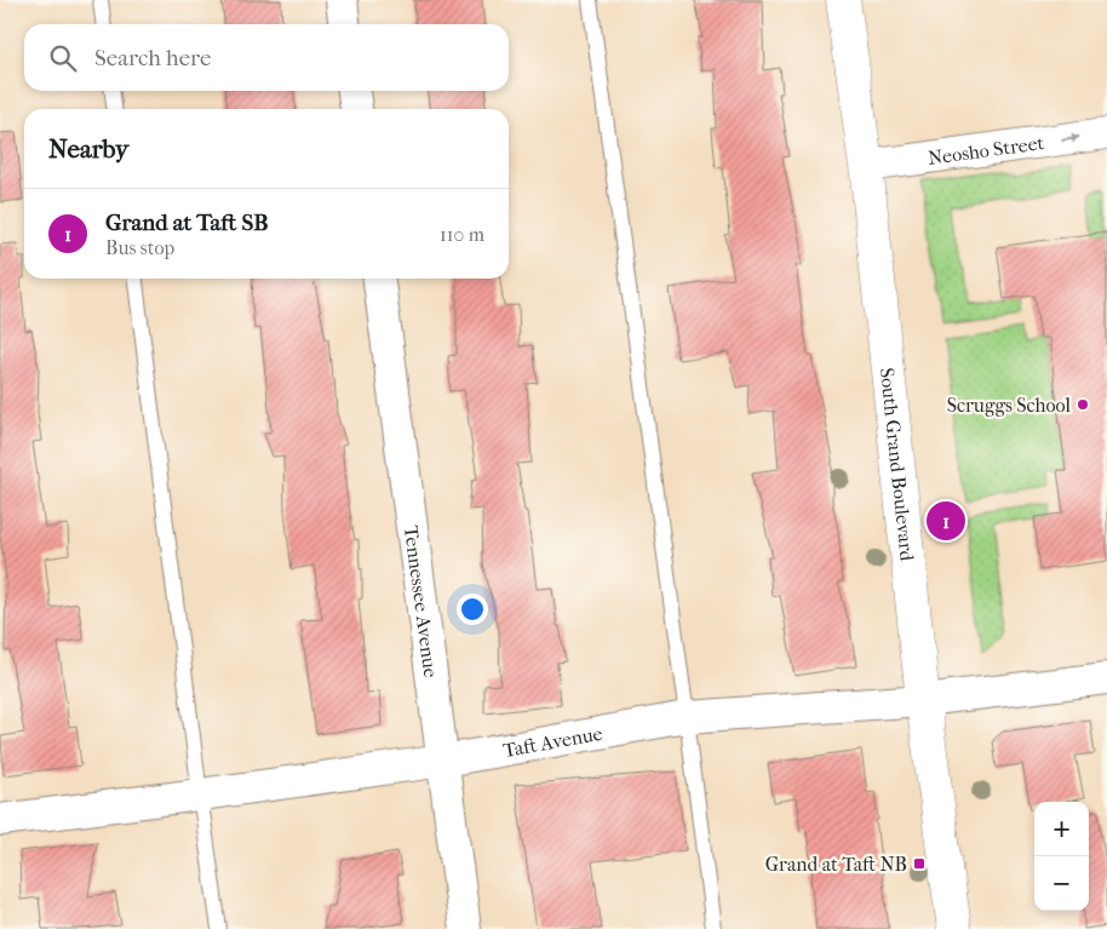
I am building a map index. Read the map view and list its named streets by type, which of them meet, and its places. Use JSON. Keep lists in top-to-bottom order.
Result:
{
  "streets": {
    "main road": ["South Grand Boulevard"],
    "street": ["Neosho Street", "Tennessee Avenue", "Taft Avenue"]
  },
  "crossings": [
    ["Neosho Street", "South Grand Boulevard"],
    ["South Grand Boulevard", "Taft Avenue"],
    ["Tennessee Avenue", "Taft Avenue"]
  ],
  "one_way": ["Neosho Street"],
  "places": {
    "other": ["Scruggs School"],
    "transit": ["Grand at Taft NB"]
  },
  "page": {
    "search": "Search here",
    "heading": "Nearby",
    "list": [
      {
        "mark": "1",
        "name": "Grand at Taft SB",
        "note": "Bus stop",
        "value": "110 m"
      }
    ],
    "pins": "1",
    "map_buttons": ["+", "−"]
  }
}
